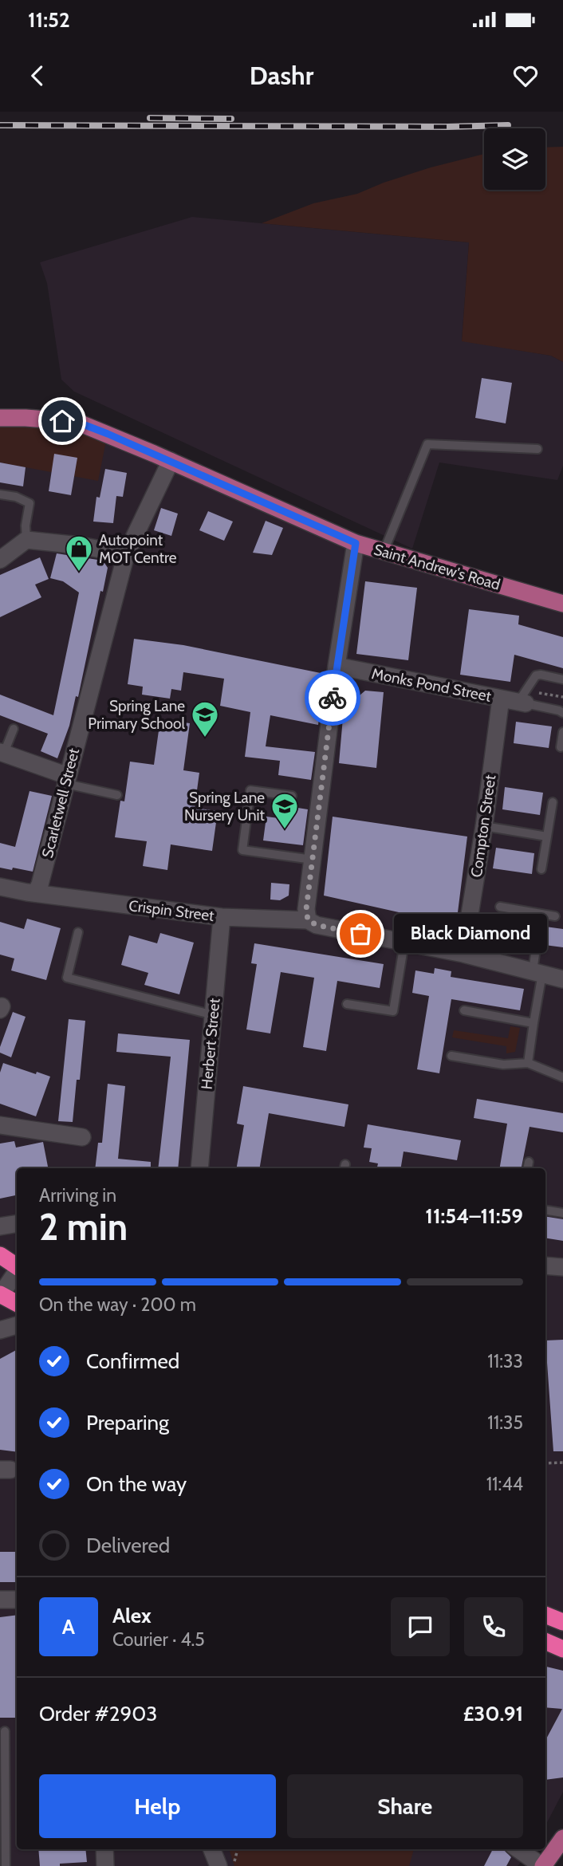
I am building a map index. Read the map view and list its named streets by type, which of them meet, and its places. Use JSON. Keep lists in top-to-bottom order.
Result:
{
  "streets": {
    "main road": ["Saint Andrew's Road"],
    "street": [
      "Monks Pond Street",
      "Scarletwell Street",
      "Compton Street",
      "Crispin Street",
      "Herbert Street"
    ]
  },
  "crossings": [
    ["Saint Andrew's Road", "Scarletwell Street"],
    ["Monks Pond Street", "Compton Street"],
    ["Scarletwell Street", "Crispin Street"],
    ["Compton Street", "Crispin Street"],
    ["Crispin Street", "Herbert Street"]
  ],
  "places": {
    "shop": ["Autopoint MOT Centre"],
    "school or university": ["Spring Lane Primary School", "Spring Lane Nursery Unit"],
    "other": ["Black Diamond"]
  },
  "page": {
    "status": "11:52",
    "header": "Dashr",
    "bubble": "Black Diamond",
    "heading": ["2 min", "Arriving in", "11:54–11:59"],
    "panel": [
      "Alex",
      "Courier · 4.5",
      "Order #2903",
      "£30.91"
    ],
    "bar": "On the way · 200 m",
    "list": [
      ["Confirmed", "11:33"],
      ["Preparing", "11:35"],
      ["On the way", "11:44"],
      "Delivered"
    ],
    "round": "A",
    "buttons": ["Help", "Share"]
  }
}
